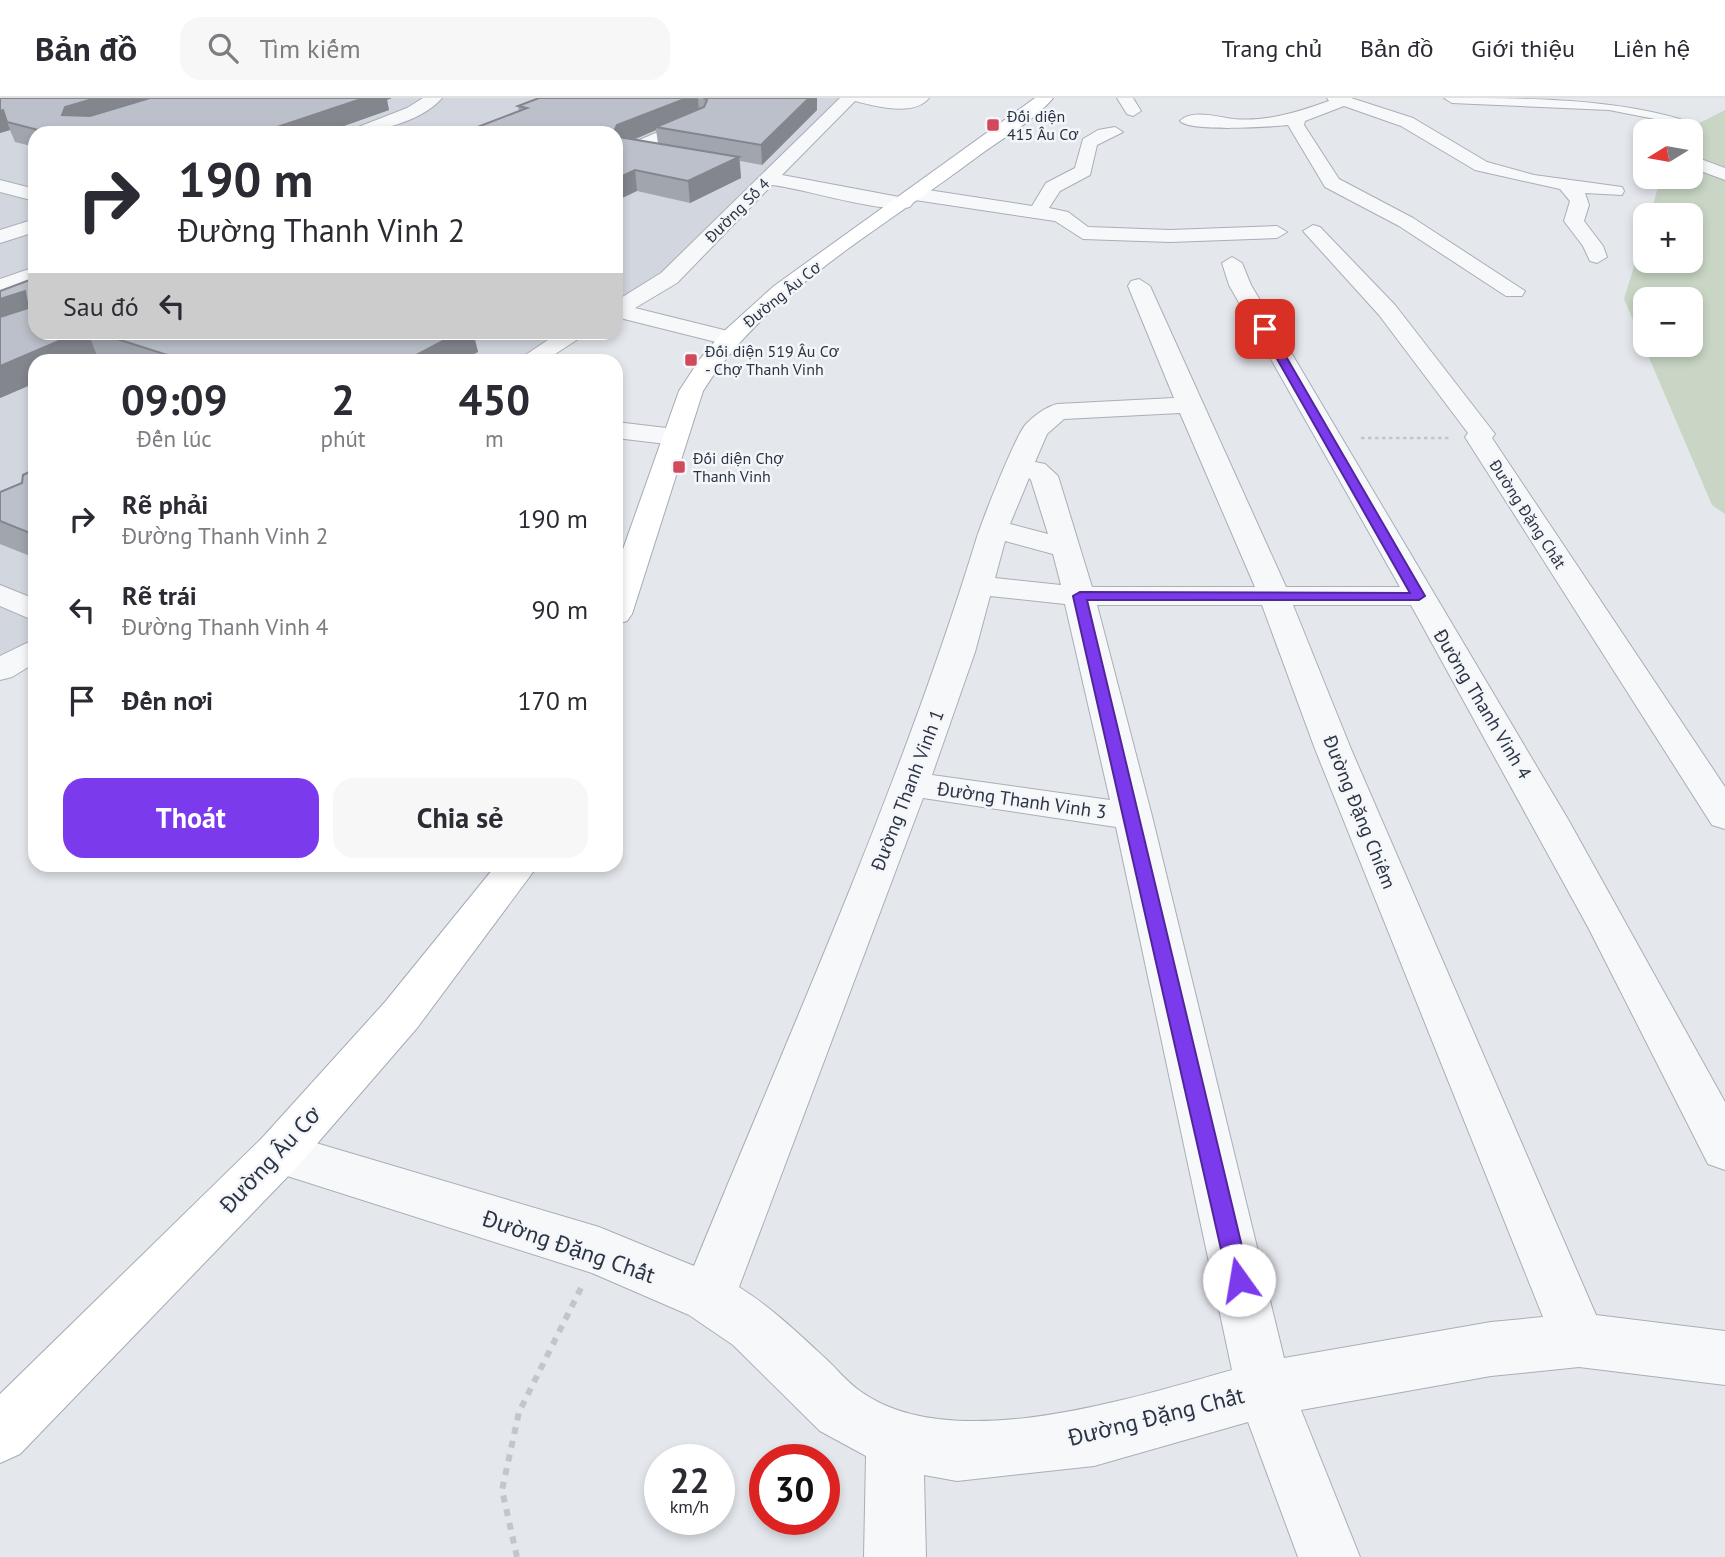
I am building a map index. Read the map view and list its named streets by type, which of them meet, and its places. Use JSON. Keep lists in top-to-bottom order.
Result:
{
  "streets": {
    "main road": ["Đường Âu Cơ"],
    "street": [
      "Đường Số 4",
      "Đường Đặng Chất",
      "Đường Thanh Vinh 4",
      "Đường Thanh Vinh 1",
      "Đường Thanh Vinh 3",
      "Đường Đặng Chiêm"
    ]
  },
  "crossings": [
    ["Đường Âu Cơ", "Đường Đặng Chất"],
    ["Đường Đặng Chất", "Đường Thanh Vinh 1"],
    ["Đường Đặng Chất", "Đường Đặng Chiêm"],
    ["Đường Thanh Vinh 1", "Đường Thanh Vinh 3"],
    ["Đường Thanh Vinh 1", "Đường Đặng Chiêm"]
  ],
  "places": {
    "transit": ["Đối diện 415 Âu Cơ", "Đối diện 519 Âu Cơ - Chợ Thanh Vinh", "Đối diện Chợ Thanh Vinh"]
  },
  "north": "left",
  "page": {
    "header": "Bản đồ",
    "search": "Tìm kiếm",
    "nav": [
      "Trang chủ",
      "Bản đồ",
      "Giới thiệu",
      "Liên hệ"
    ],
    "map_buttons": ["+", "−"],
    "turn": ["190 m", "Đường Thanh Vinh 2"],
    "then": "Sau đó",
    "eta": [
      "09:09",
      "Đến lúc",
      "2",
      "phút",
      "450",
      "m"
    ],
    "list": [
      {
        "name": "Rẽ phải",
        "note": "Đường Thanh Vinh 2",
        "value": "190 m"
      },
      {
        "name": "Rẽ trái",
        "note": "Đường Thanh Vinh 4",
        "value": "90 m"
      },
      {
        "name": "Đến nơi",
        "value": "170 m"
      }
    ],
    "buttons": ["Thoát", "Chia sẻ"],
    "speed": "22 km/h",
    "limit": "30"
  }
}
